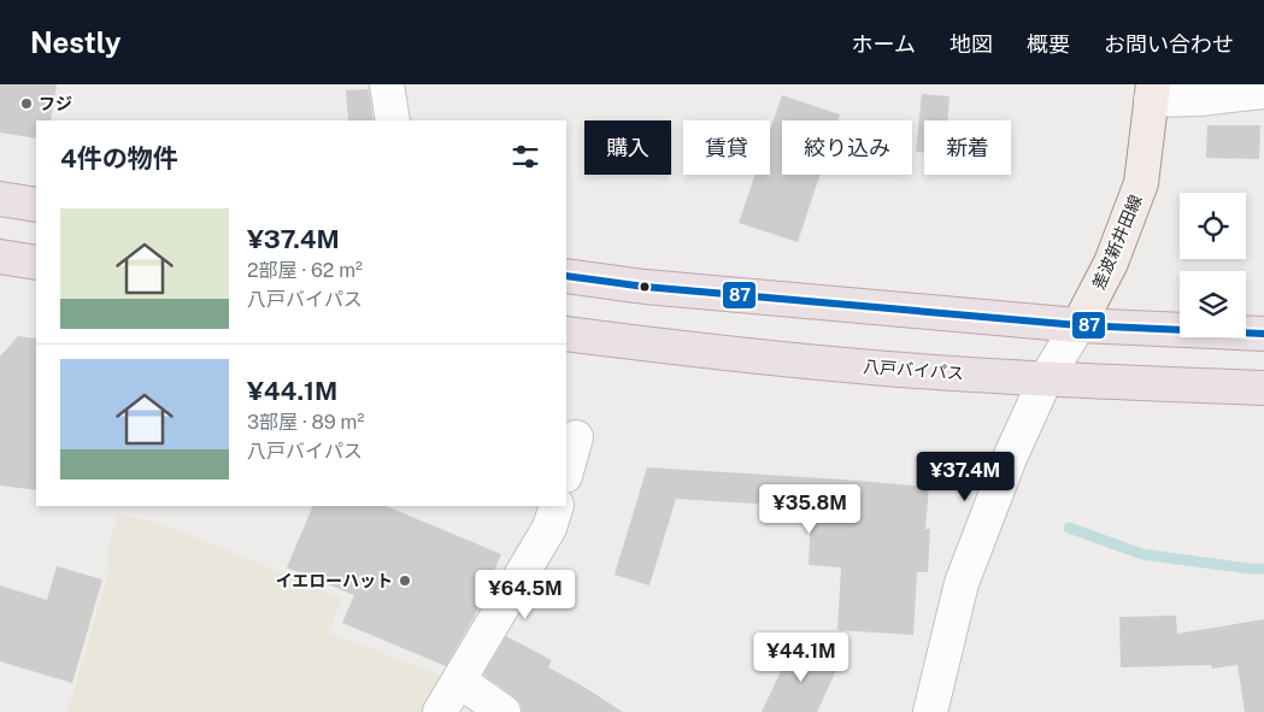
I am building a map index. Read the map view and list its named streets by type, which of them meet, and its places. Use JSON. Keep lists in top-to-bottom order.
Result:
{
  "streets": {
    "highway": ["八戸バイパス"],
    "main road": ["差波新井田線"]
  },
  "places": ["フジ", "イエローハット"],
  "lines": ["transit line 87"],
  "page": {
    "header": "Nestly",
    "nav": [
      "ホーム",
      "地図",
      "概要",
      "お問い合わせ"
    ],
    "chip": [
      "購入",
      "賃貸",
      "絞り込み",
      "新着"
    ],
    "heading": "4件の物件",
    "list": [
      {
        "name": "¥37.4M",
        "note": "2部屋 · 62 m² · 八戸バイパス"
      },
      {
        "name": "¥44.1M",
        "note": "3部屋 · 89 m² · 八戸バイパス"
      }
    ],
    "price": [
      "¥37.4M",
      "¥35.8M",
      "¥64.5M",
      "¥44.1M"
    ]
  }
}
